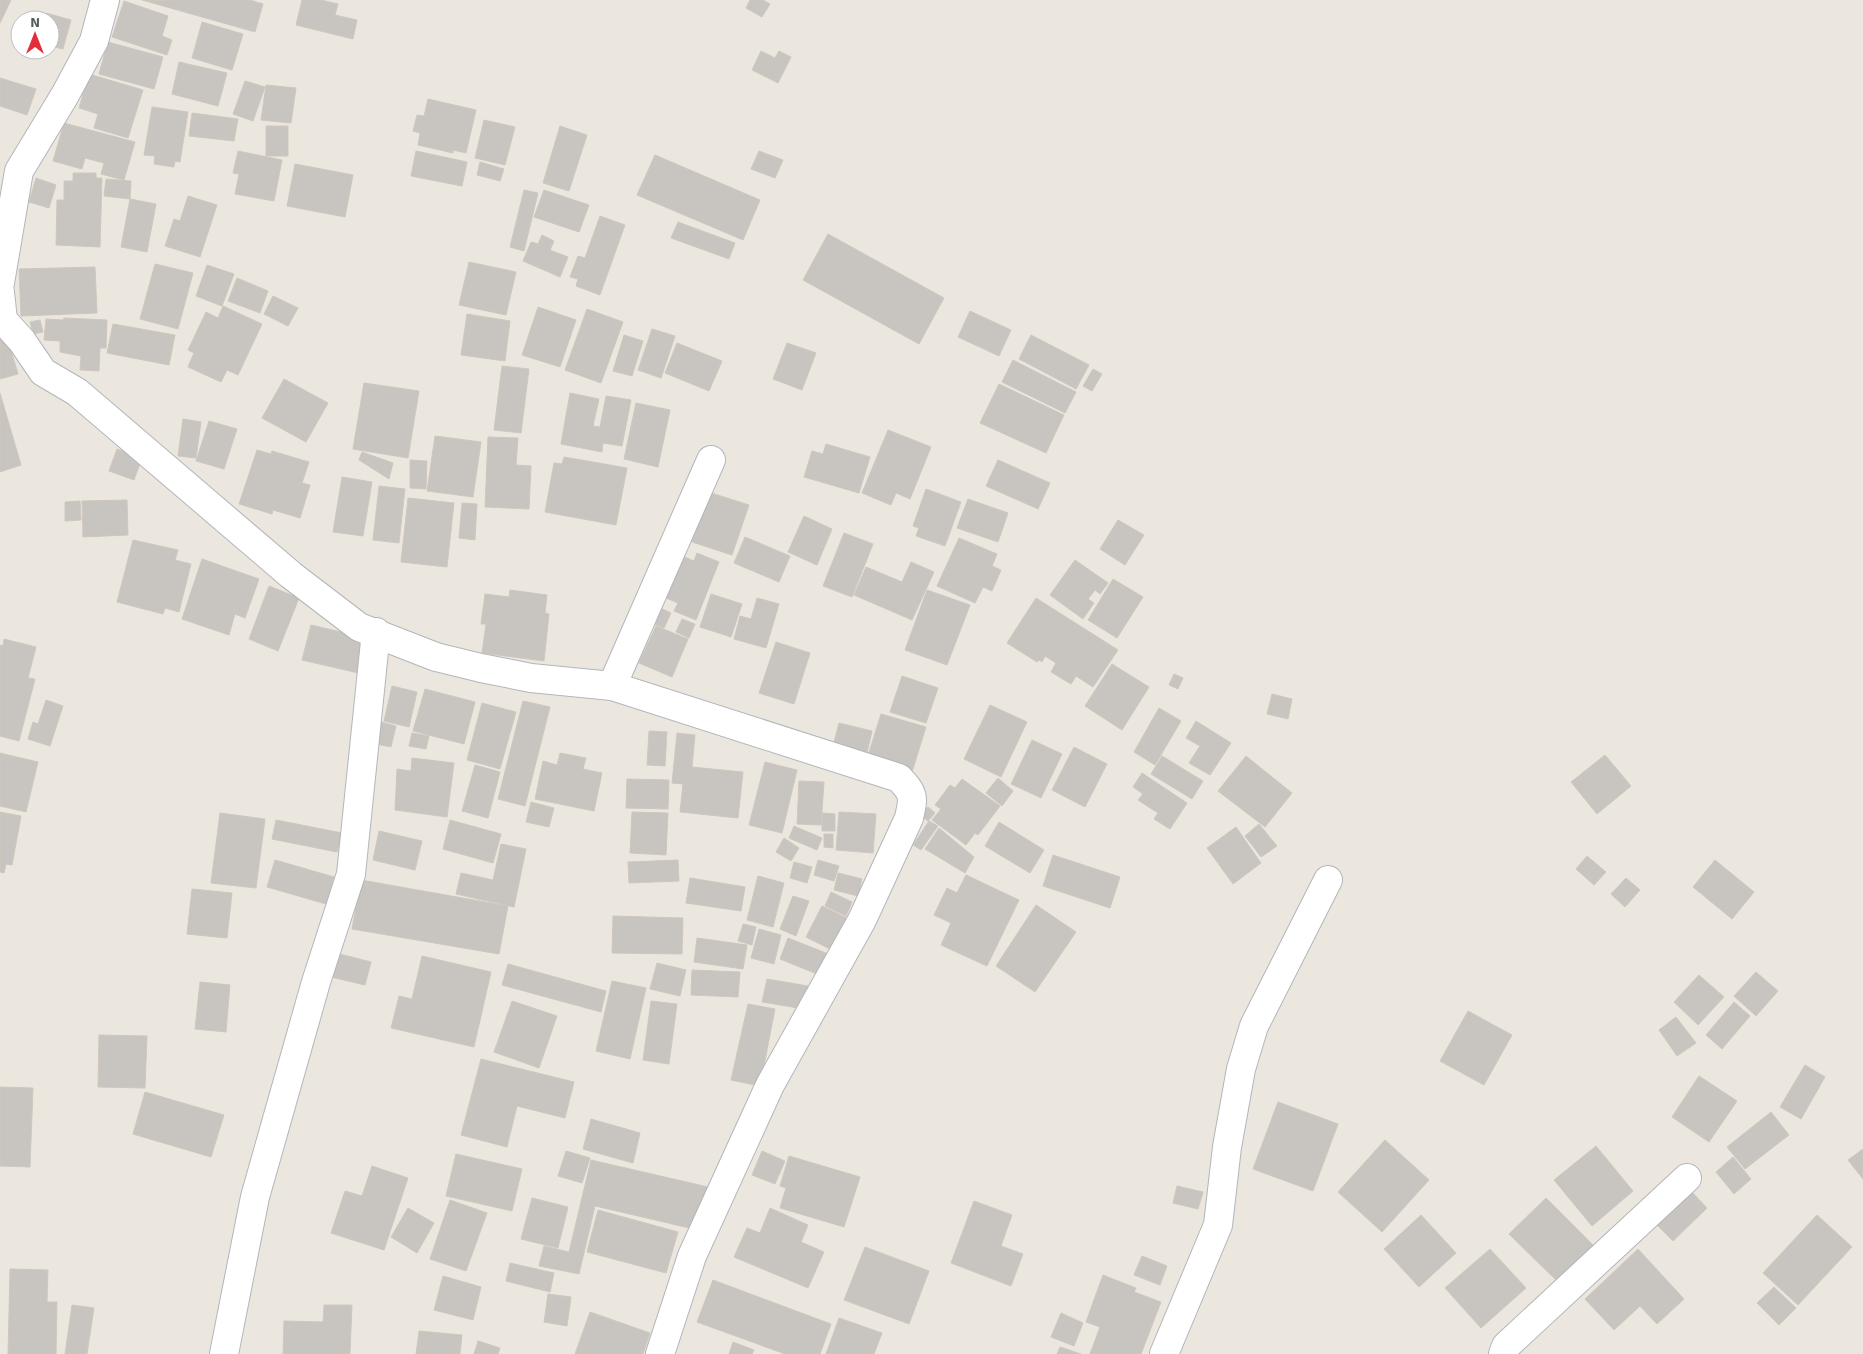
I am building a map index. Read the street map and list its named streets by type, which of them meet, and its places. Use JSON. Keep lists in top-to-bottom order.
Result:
{
  "north": "top"
}
